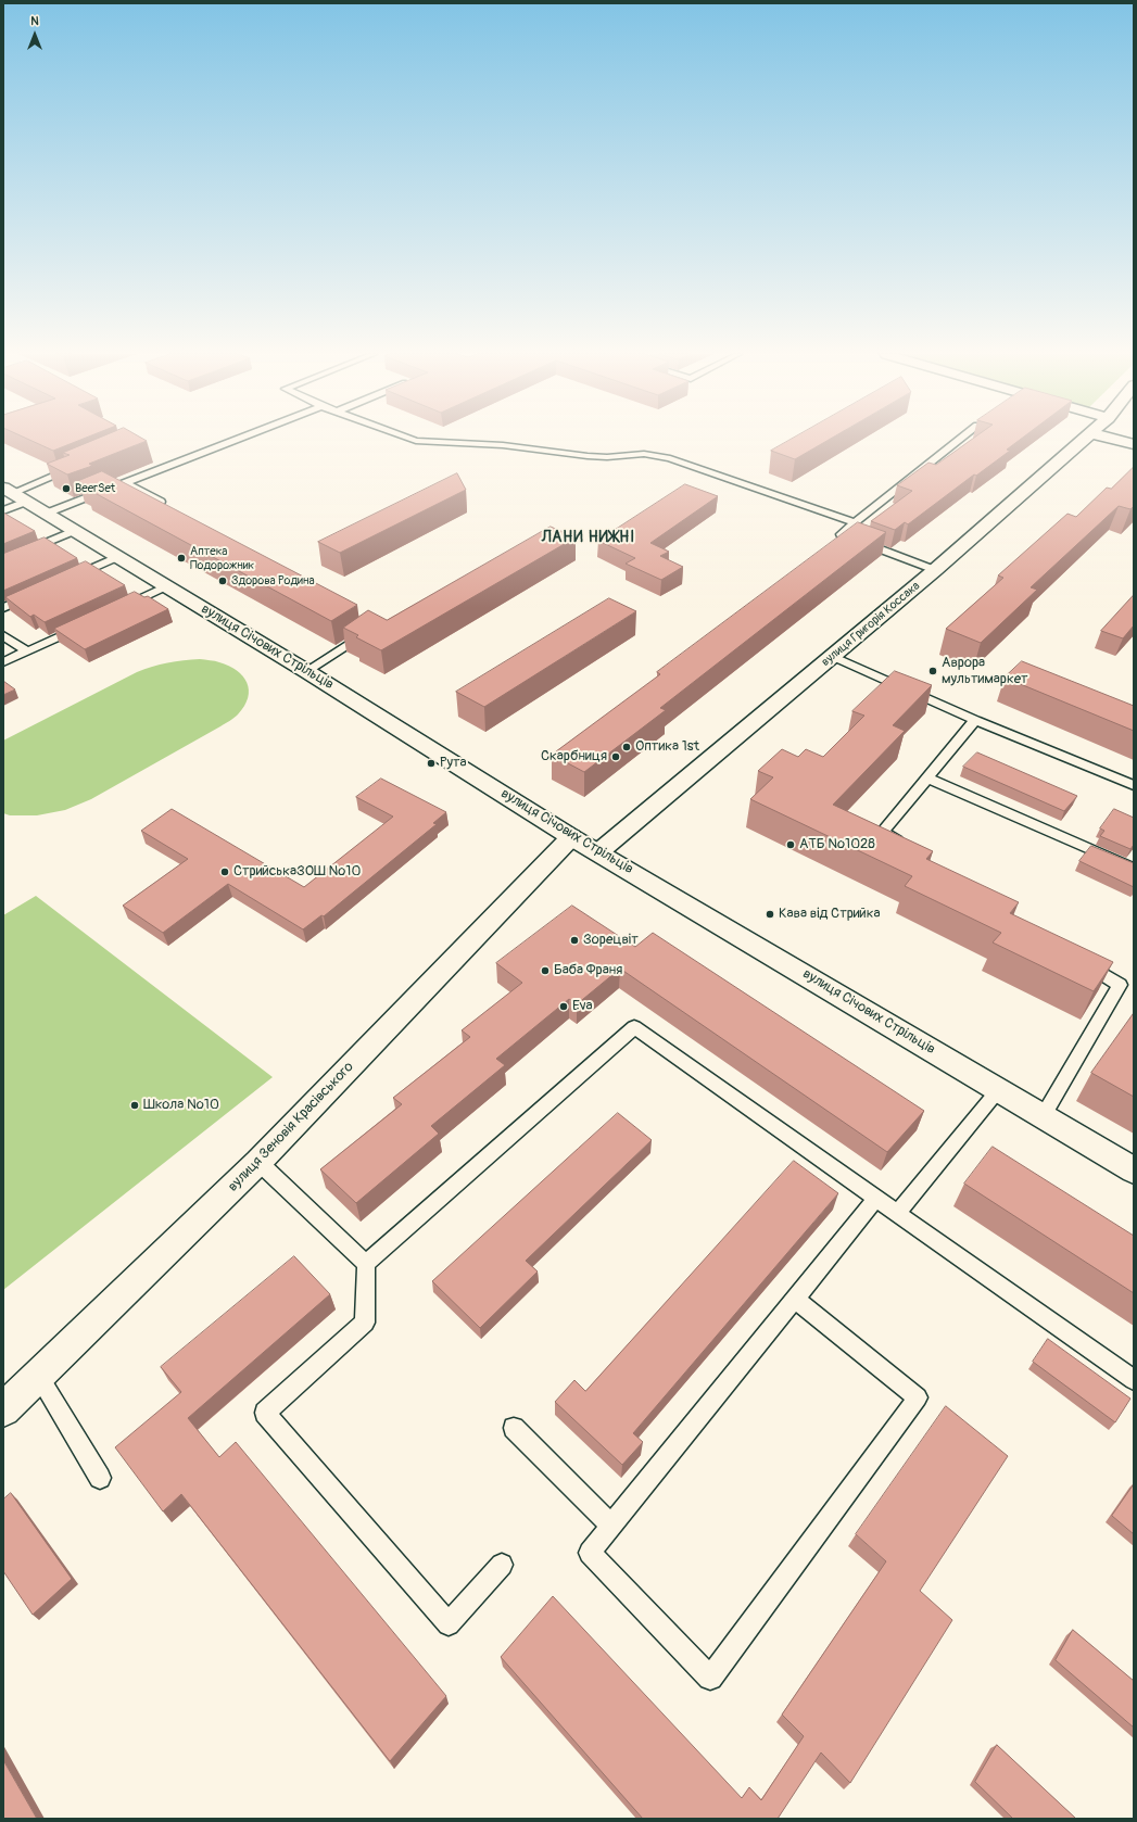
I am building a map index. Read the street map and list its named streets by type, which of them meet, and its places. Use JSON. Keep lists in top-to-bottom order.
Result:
{
  "streets": {
    "street": ["вулиця Григорія Коссака", "вулиця Січових Стрільців", "вулиця Зеновія Красівського"]
  },
  "crossings": [
    ["вулиця Григорія Коссака", "вулиця Січових Стрільців"],
    ["вулиця Січових Стрільців", "вулиця Зеновія Красівського"]
  ],
  "districts": ["ЛАНИ НИЖНІ"],
  "places": [
    "BeerSet",
    "Аптека Подорожник",
    "Здорова Родина",
    "Аврора мультимаркет",
    "Оптика 1st",
    "Скарбниця",
    "Рута",
    "АТБ №1028",
    "СтрийськаЗОШ №10",
    "Кава від Стрийка",
    "Зорецвіт",
    "Баба Франя",
    "Eva",
    "Школа №10"
  ],
  "north": "top"
}
